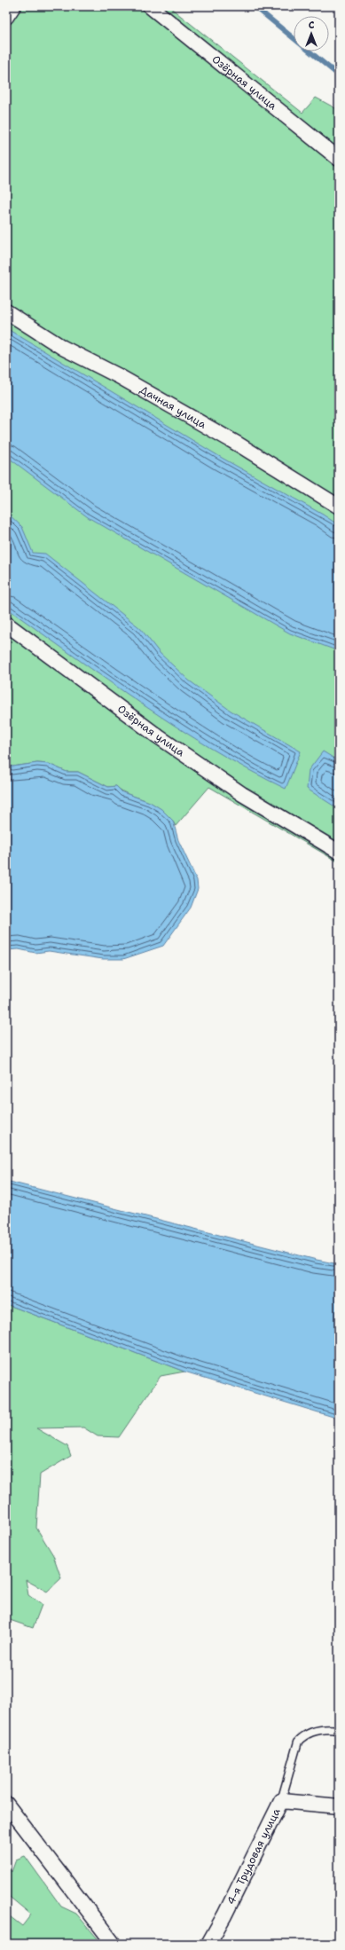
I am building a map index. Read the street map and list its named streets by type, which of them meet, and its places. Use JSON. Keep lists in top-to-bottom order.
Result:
{
  "streets": {
    "street": ["Озёрная улица", "Дачная улица", "4-я Трудовая улица"]
  },
  "north": "top"
}
